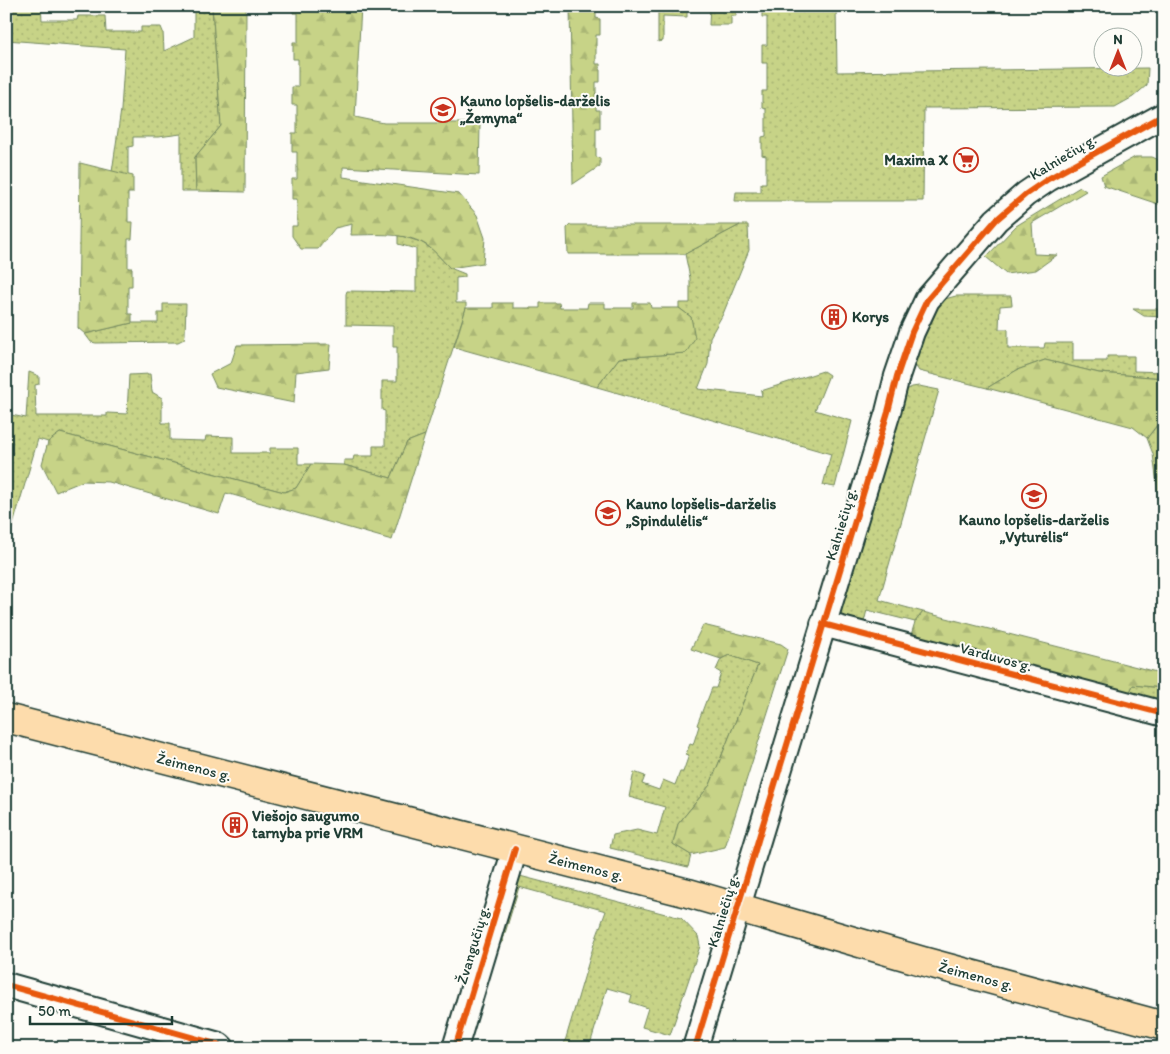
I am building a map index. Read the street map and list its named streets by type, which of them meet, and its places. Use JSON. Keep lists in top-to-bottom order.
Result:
{
  "streets": {
    "main road": ["Žeimenos g."],
    "street": ["Kalniečių g.", "Varduvos g.", "Žvangučių g."]
  },
  "crossings": [
    ["Kalniečių g.", "Varduvos g."],
    ["Kalniečių g.", "Žeimenos g."],
    ["Žeimenos g.", "Žvangučių g."]
  ],
  "places": {
    "school or university": ["Kauno lopšelis-darželis „Žemyna“", "Kauno lopšelis-darželis „Vyturėlis“", "Kauno lopšelis-darželis „Spindulėlis“"],
    "supermarket": ["Maxima X"],
    "building": ["Korys", "Viešojo saugumo tarnyba prie VRM"]
  },
  "scale_bar": "50 m",
  "north": "top"
}
